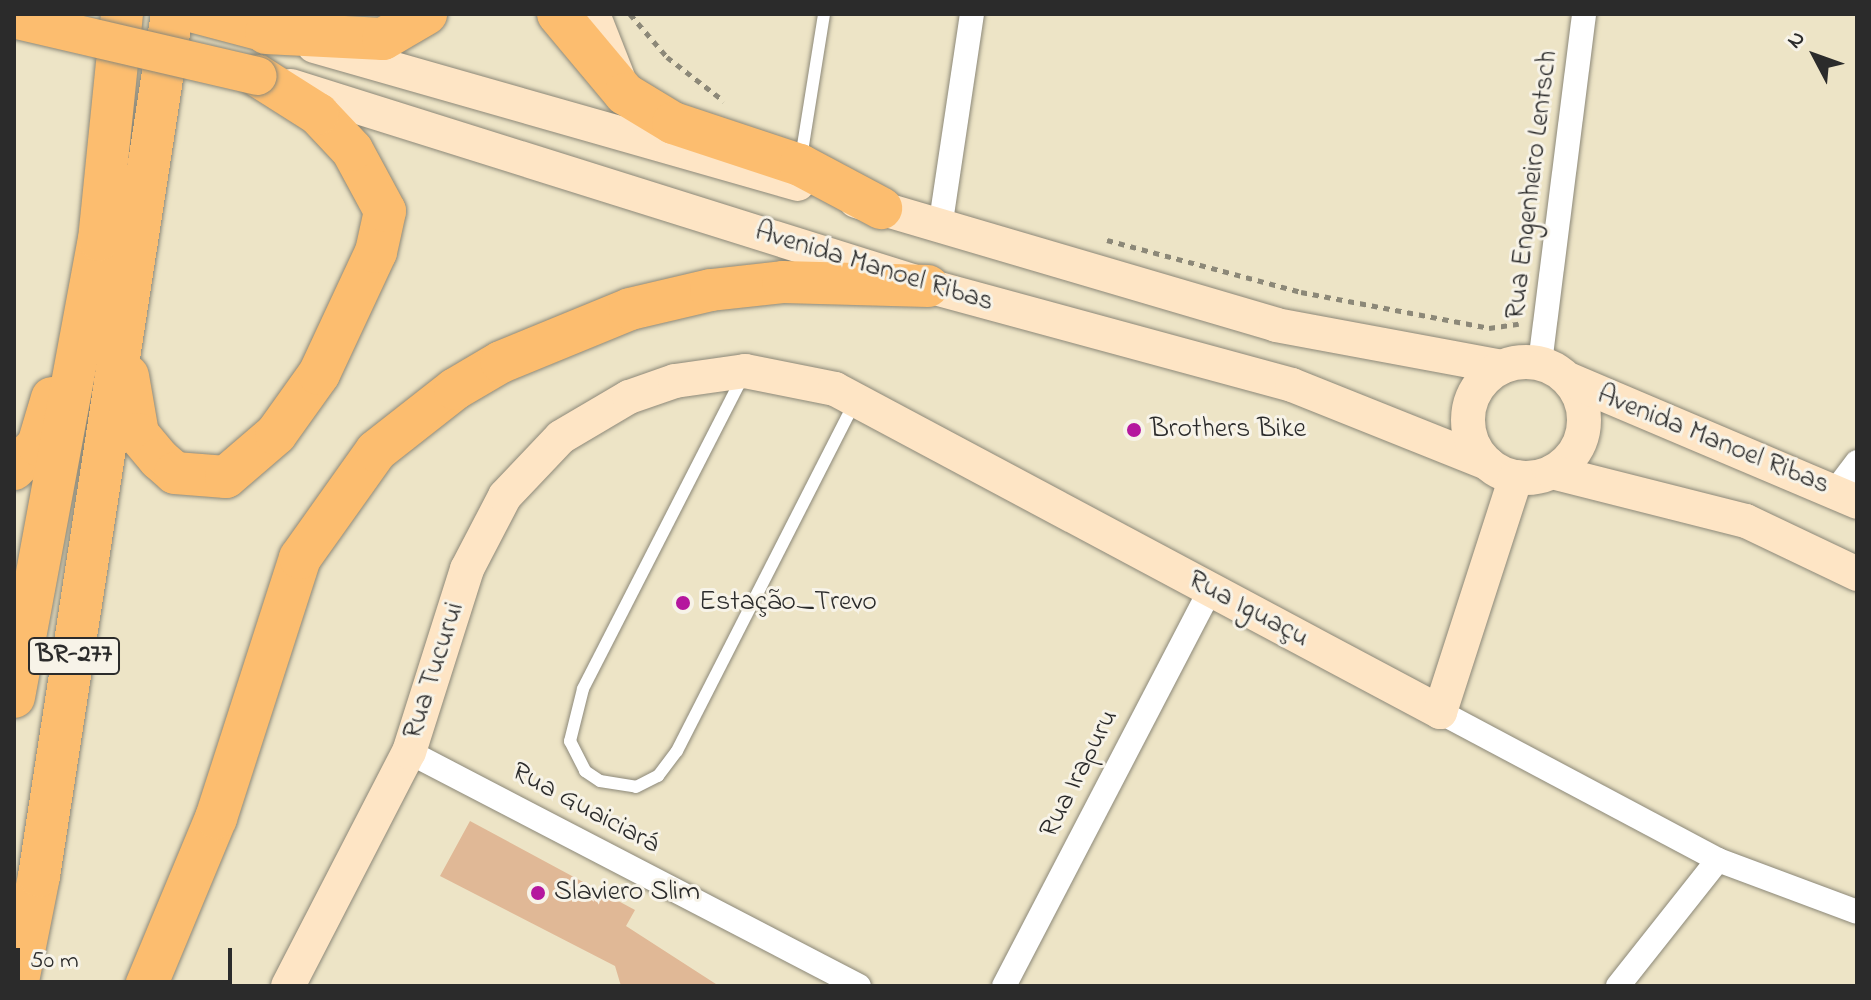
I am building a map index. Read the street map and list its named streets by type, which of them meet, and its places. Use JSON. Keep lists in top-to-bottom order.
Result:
{
  "streets": {
    "highway": ["BR-277"],
    "main road": ["Avenida Manoel Ribas", "Rua Iguaçu", "Rua Tucurui"],
    "street": ["Rua Engenheiro Lentsch", "Rua Irapuru", "Rua Guaiciará"]
  },
  "crossings": [
    ["Rua Engenheiro Lentsch", "Avenida Manoel Ribas"],
    ["Rua Iguaçu", "Rua Tucurui"],
    ["Rua Iguaçu", "Rua Irapuru"],
    ["Rua Tucurui", "Rua Guaiciará"]
  ],
  "places": ["Brothers Bike", "Estação_Trevo", "Slaviero Slim"],
  "scale_bar": "50 m",
  "north": "top left"
}
